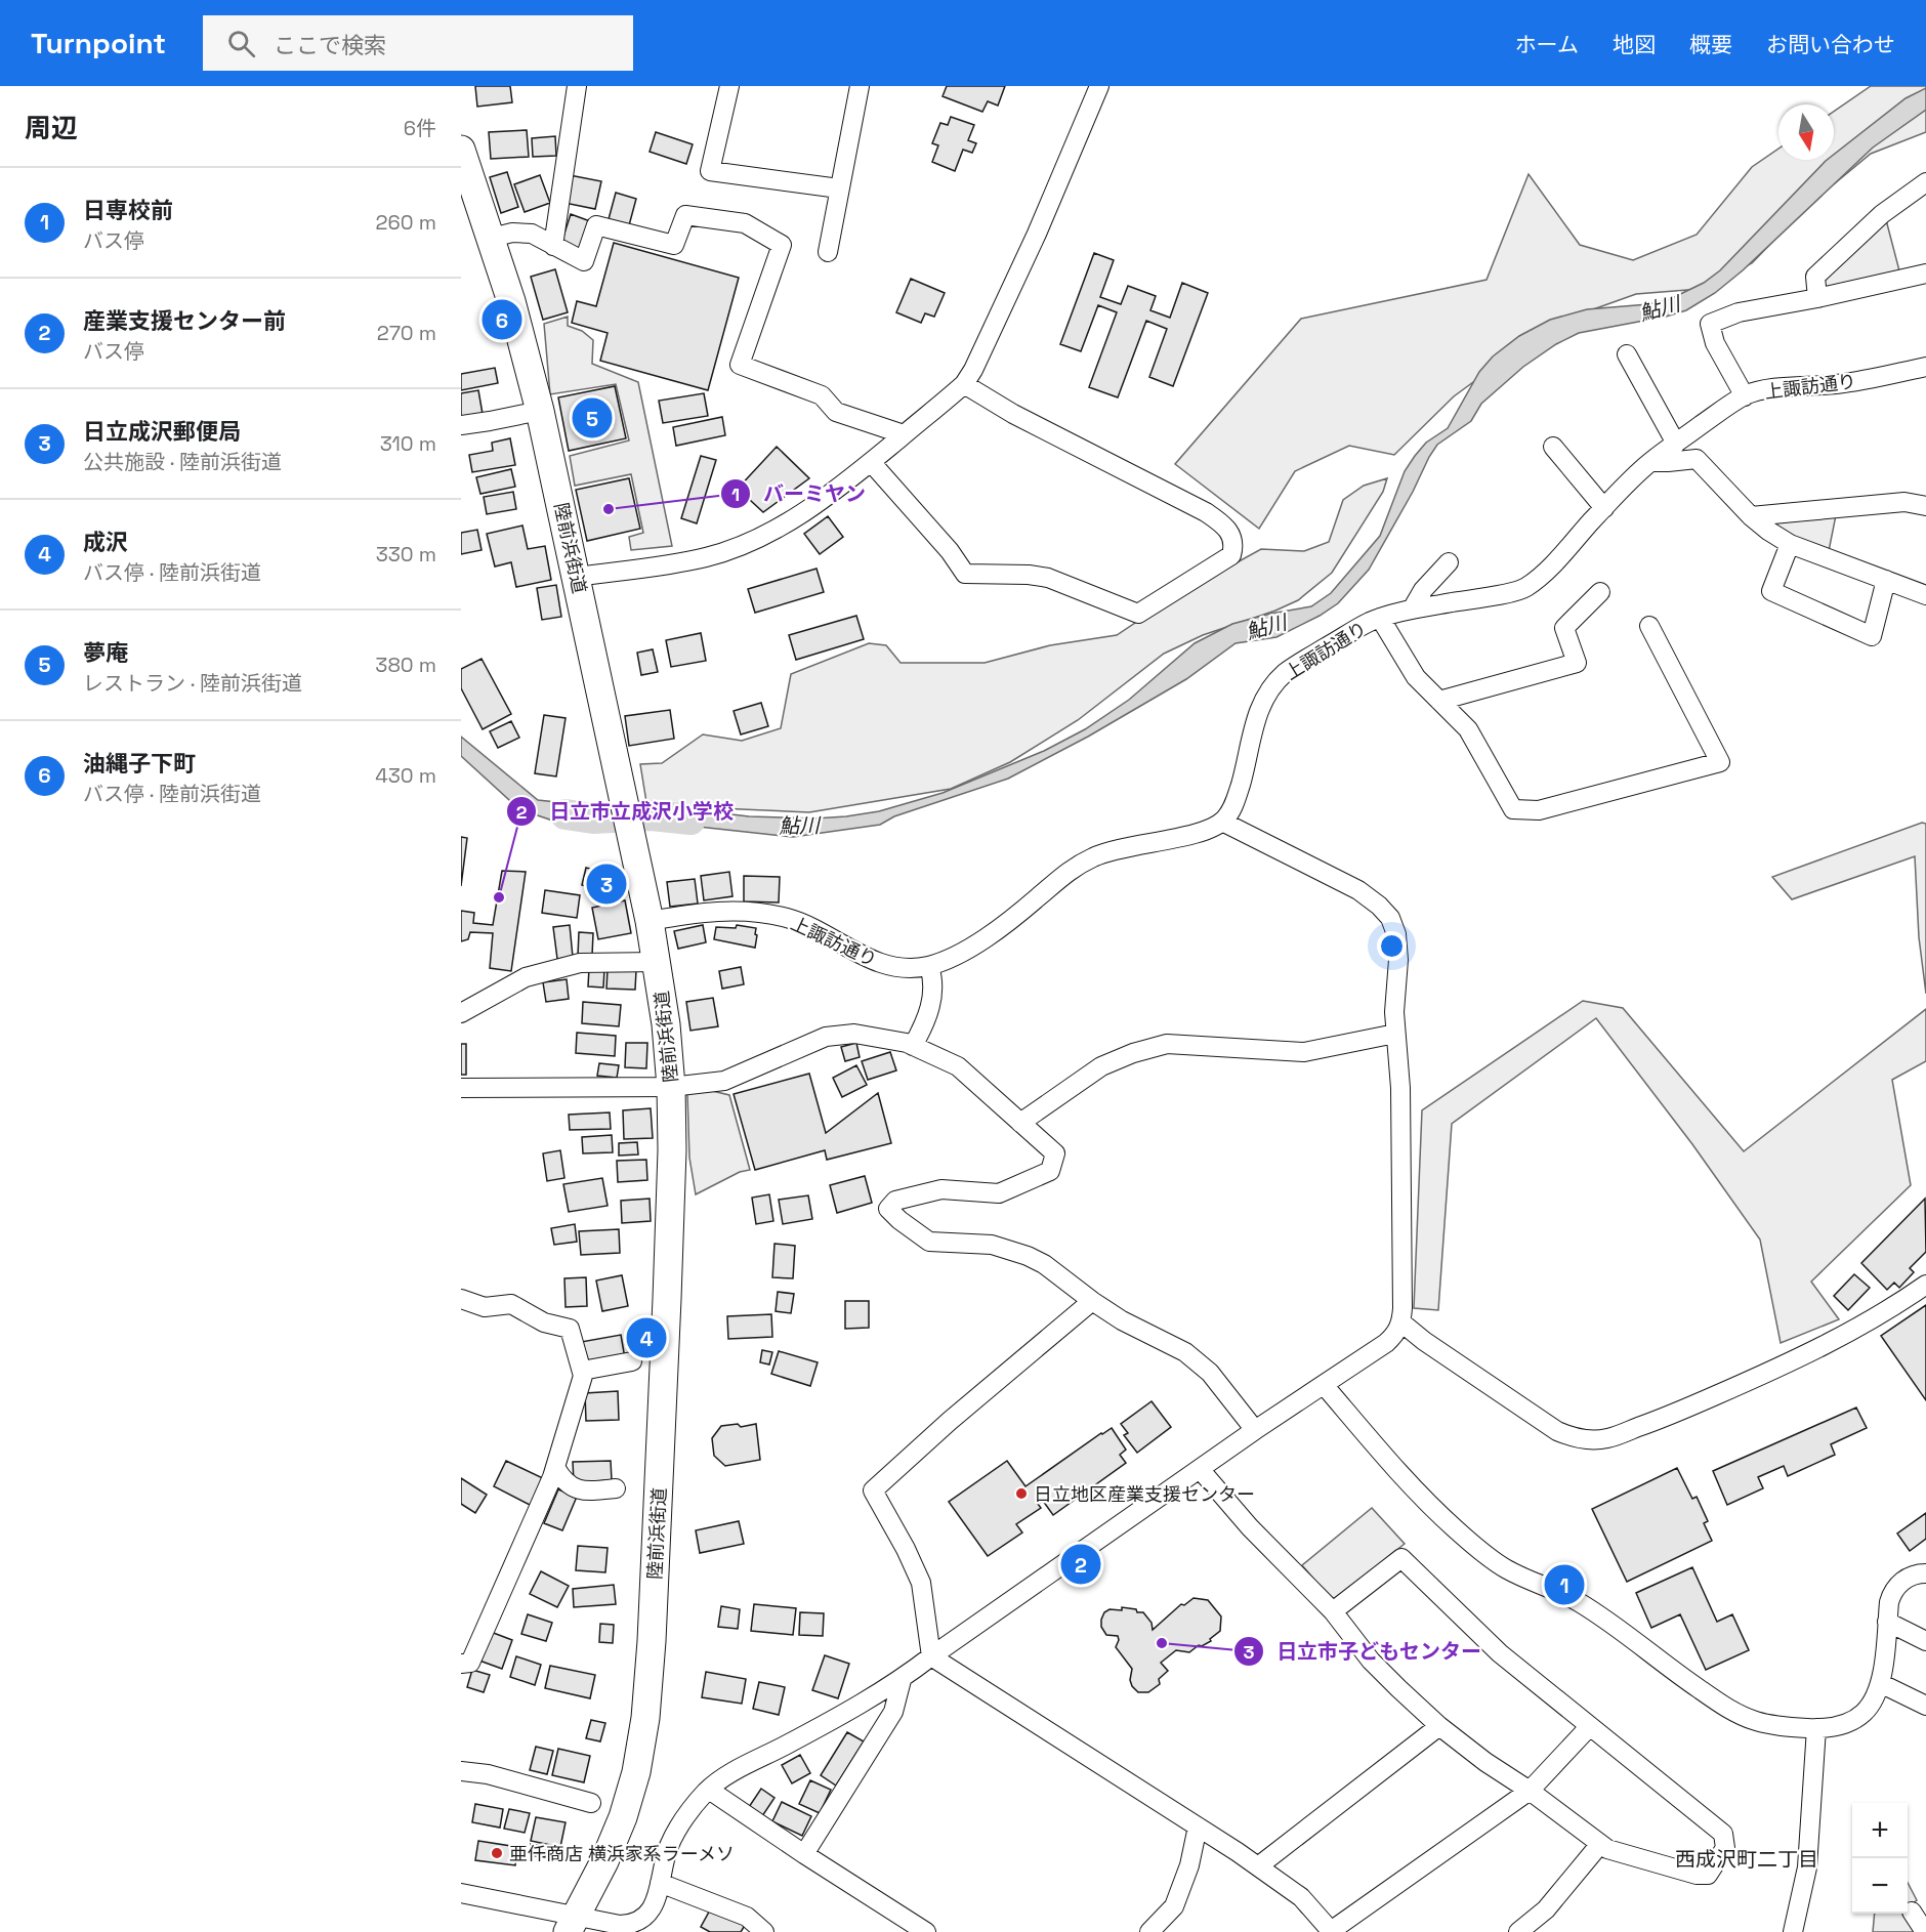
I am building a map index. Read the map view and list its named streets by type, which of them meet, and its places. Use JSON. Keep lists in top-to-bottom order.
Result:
{
  "streets": {
    "highway": ["陸前浜街道"],
    "street": ["上諏訪通り"]
  },
  "crossings": [
    ["上諏訪通り", "陸前浜街道"]
  ],
  "districts": ["西成沢町二丁目"],
  "water": ["鮎川"],
  "places": [
    "バーミヤン",
    "日立市立成沢小学校",
    "日立地区産業支援センター",
    "日立市子どもセンター",
    "亜仟商店 横浜家系ラーメソ"
  ],
  "north": "bottom",
  "page": {
    "header": "Turnpoint",
    "search": "ここで検索",
    "nav": [
      "ホーム",
      "地図",
      "概要",
      "お問い合わせ"
    ],
    "heading": ["周辺", "6件"],
    "list": [
      {
        "mark": "1",
        "name": "日専校前",
        "note": "バス停",
        "value": "260 m"
      },
      {
        "mark": "2",
        "name": "産業支援センター前",
        "note": "バス停",
        "value": "270 m"
      },
      {
        "mark": "3",
        "name": "日立成沢郵便局",
        "note": "公共施設 · 陸前浜街道",
        "value": "310 m"
      },
      {
        "mark": "4",
        "name": "成沢",
        "note": "バス停 · 陸前浜街道",
        "value": "330 m"
      },
      {
        "mark": "5",
        "name": "夢庵",
        "note": "レストラン · 陸前浜街道",
        "value": "380 m"
      },
      {
        "mark": "6",
        "name": "油縄子下町",
        "note": "バス停 · 陸前浜街道",
        "value": "430 m"
      }
    ],
    "pins": [
      "6",
      "5",
      "3",
      "4",
      "2",
      "1"
    ],
    "map_buttons": ["+", "−"]
  }
}
